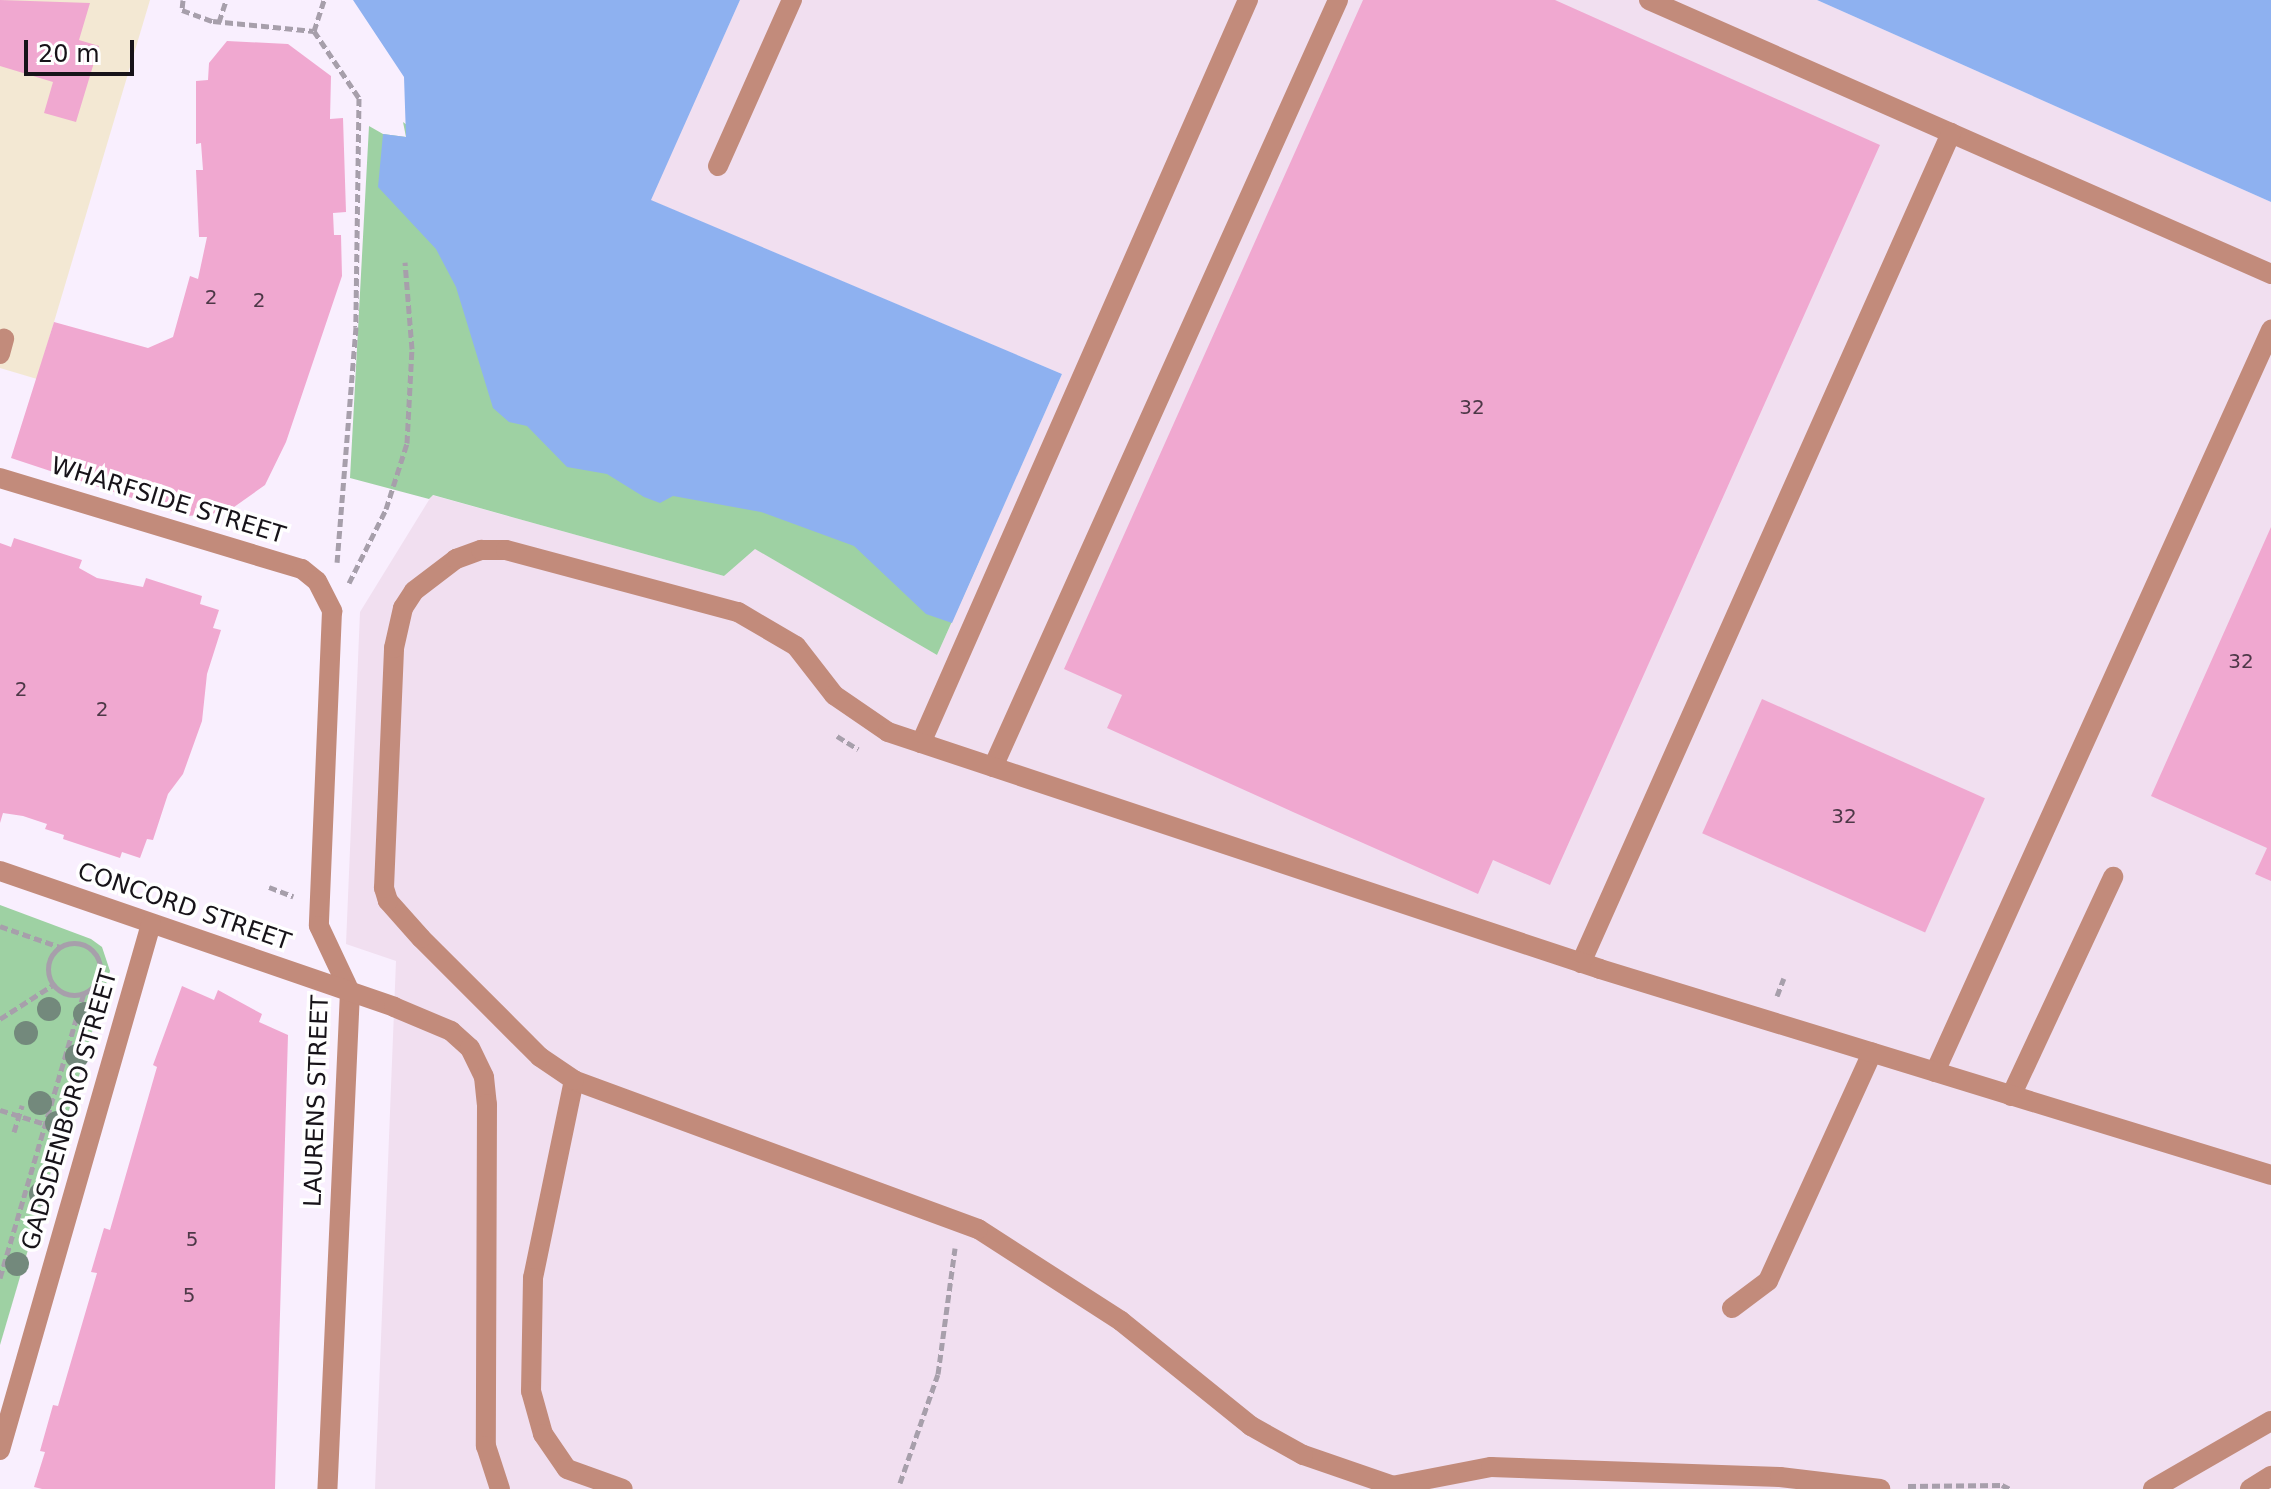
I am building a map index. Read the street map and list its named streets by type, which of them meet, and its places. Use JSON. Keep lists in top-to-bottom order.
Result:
{
  "streets": {
    "street": [
      "WHARFSIDE STREET",
      "CONCORD STREET",
      "LAURENS STREET",
      "GADSDENBORO STREET"
    ]
  },
  "crossings": [
    ["WHARFSIDE STREET", "LAURENS STREET"],
    ["CONCORD STREET", "LAURENS STREET"],
    ["CONCORD STREET", "GADSDENBORO STREET"]
  ],
  "house_numbers": [
    "2",
    "2",
    "32",
    "32",
    "2",
    "2",
    "32",
    "5",
    "5"
  ],
  "scale_bar": "20 m"
}
